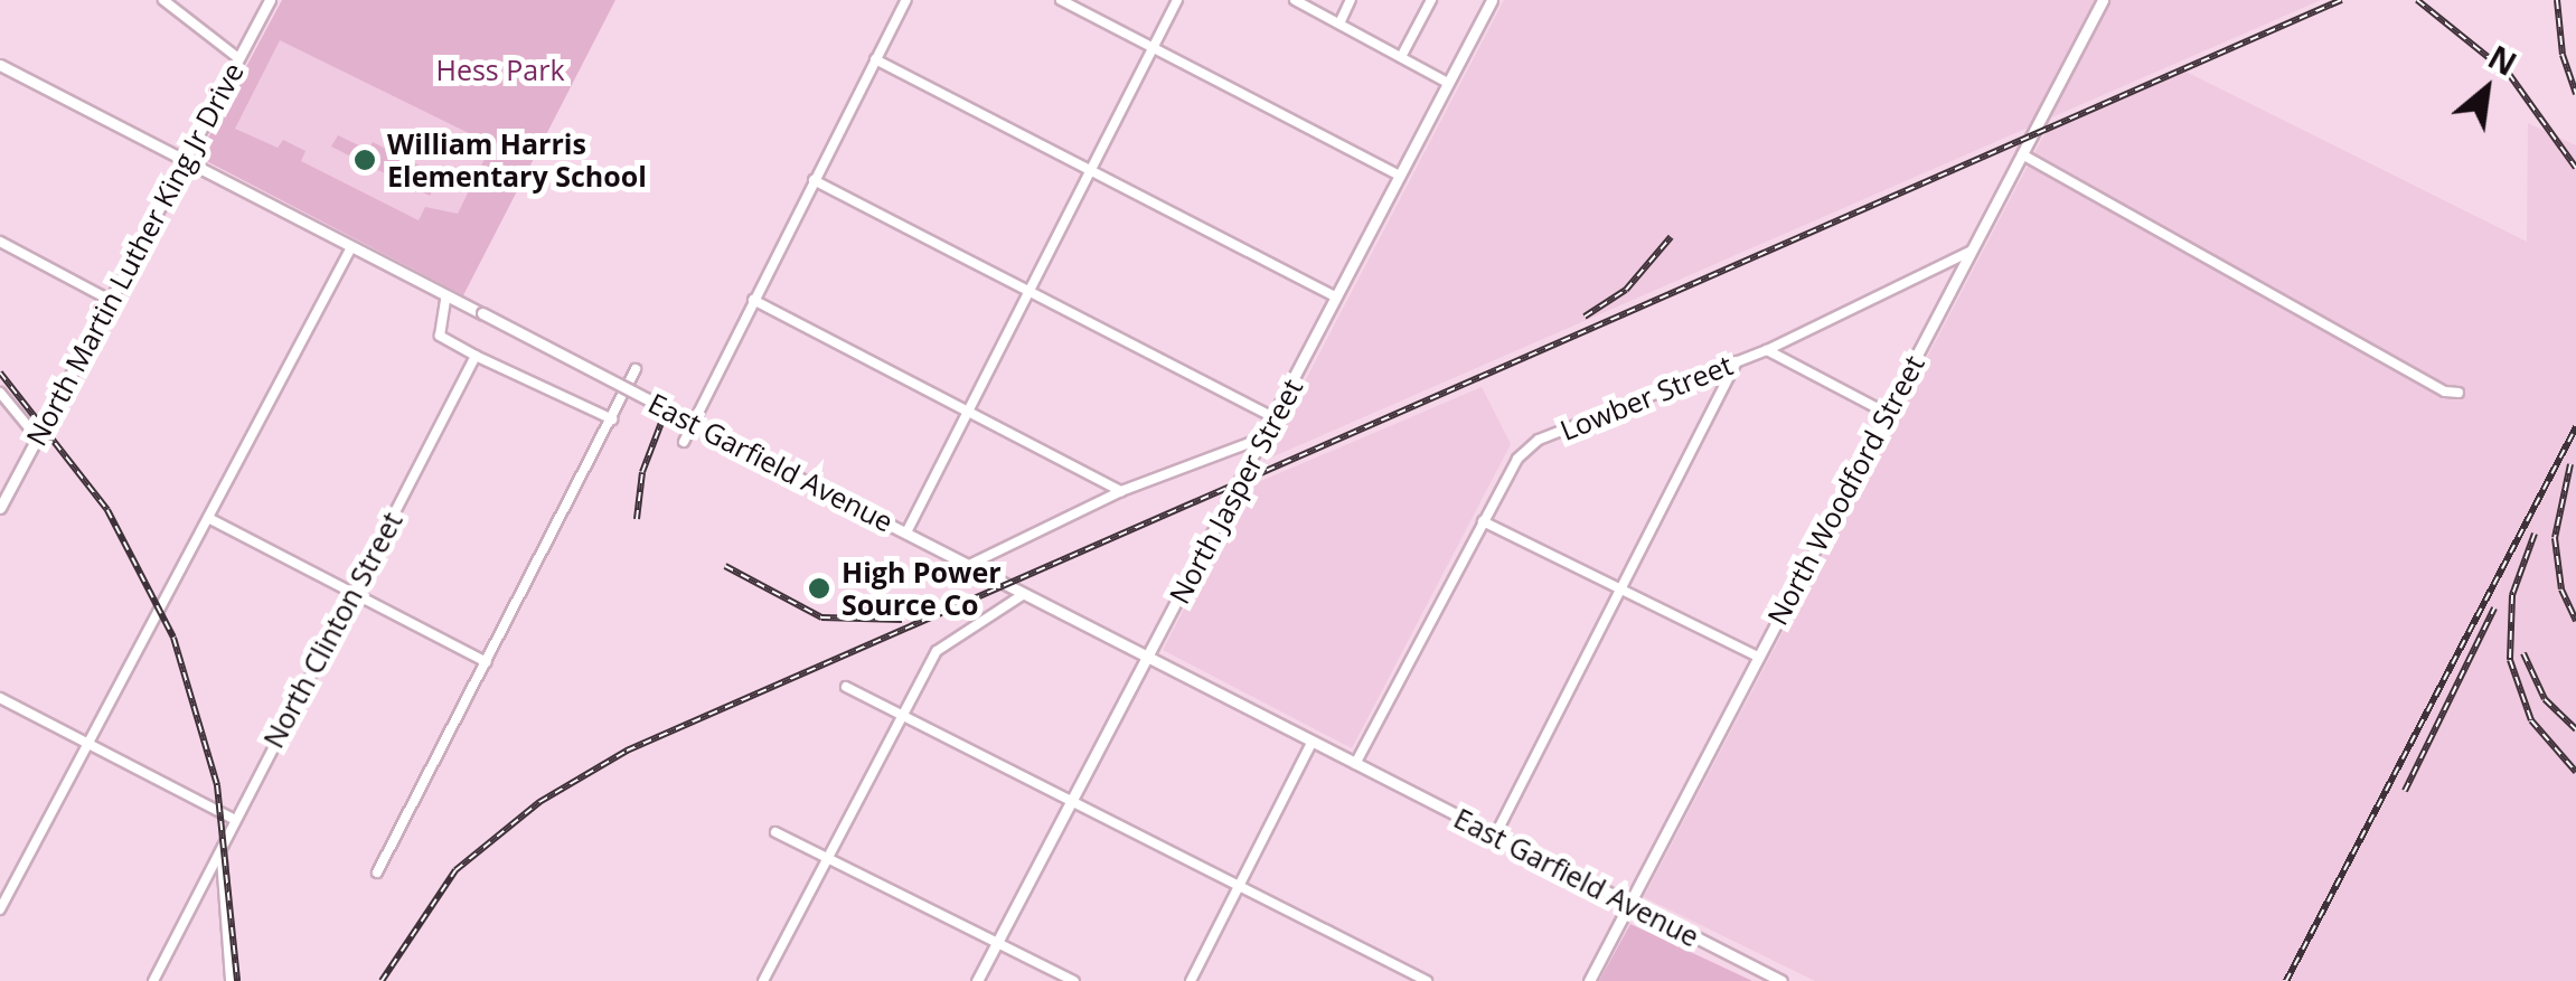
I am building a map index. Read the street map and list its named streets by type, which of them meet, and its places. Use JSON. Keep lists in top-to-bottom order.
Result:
{
  "streets": {
    "street": [
      "North Martin Luther King Jr Drive",
      "Lowber Street",
      "East Garfield Avenue",
      "North Woodford Street",
      "North Jasper Street",
      "North Clinton Street"
    ]
  },
  "crossings": [
    ["North Martin Luther King Jr Drive", "East Garfield Avenue"],
    ["Lowber Street", "East Garfield Avenue"],
    ["Lowber Street", "North Woodford Street"],
    ["East Garfield Avenue", "North Woodford Street"],
    ["East Garfield Avenue", "North Jasper Street"]
  ],
  "parks": ["Hess Park"],
  "places": ["William Harris Elementary School", "High Power Source Co"],
  "north": "top right"
}
